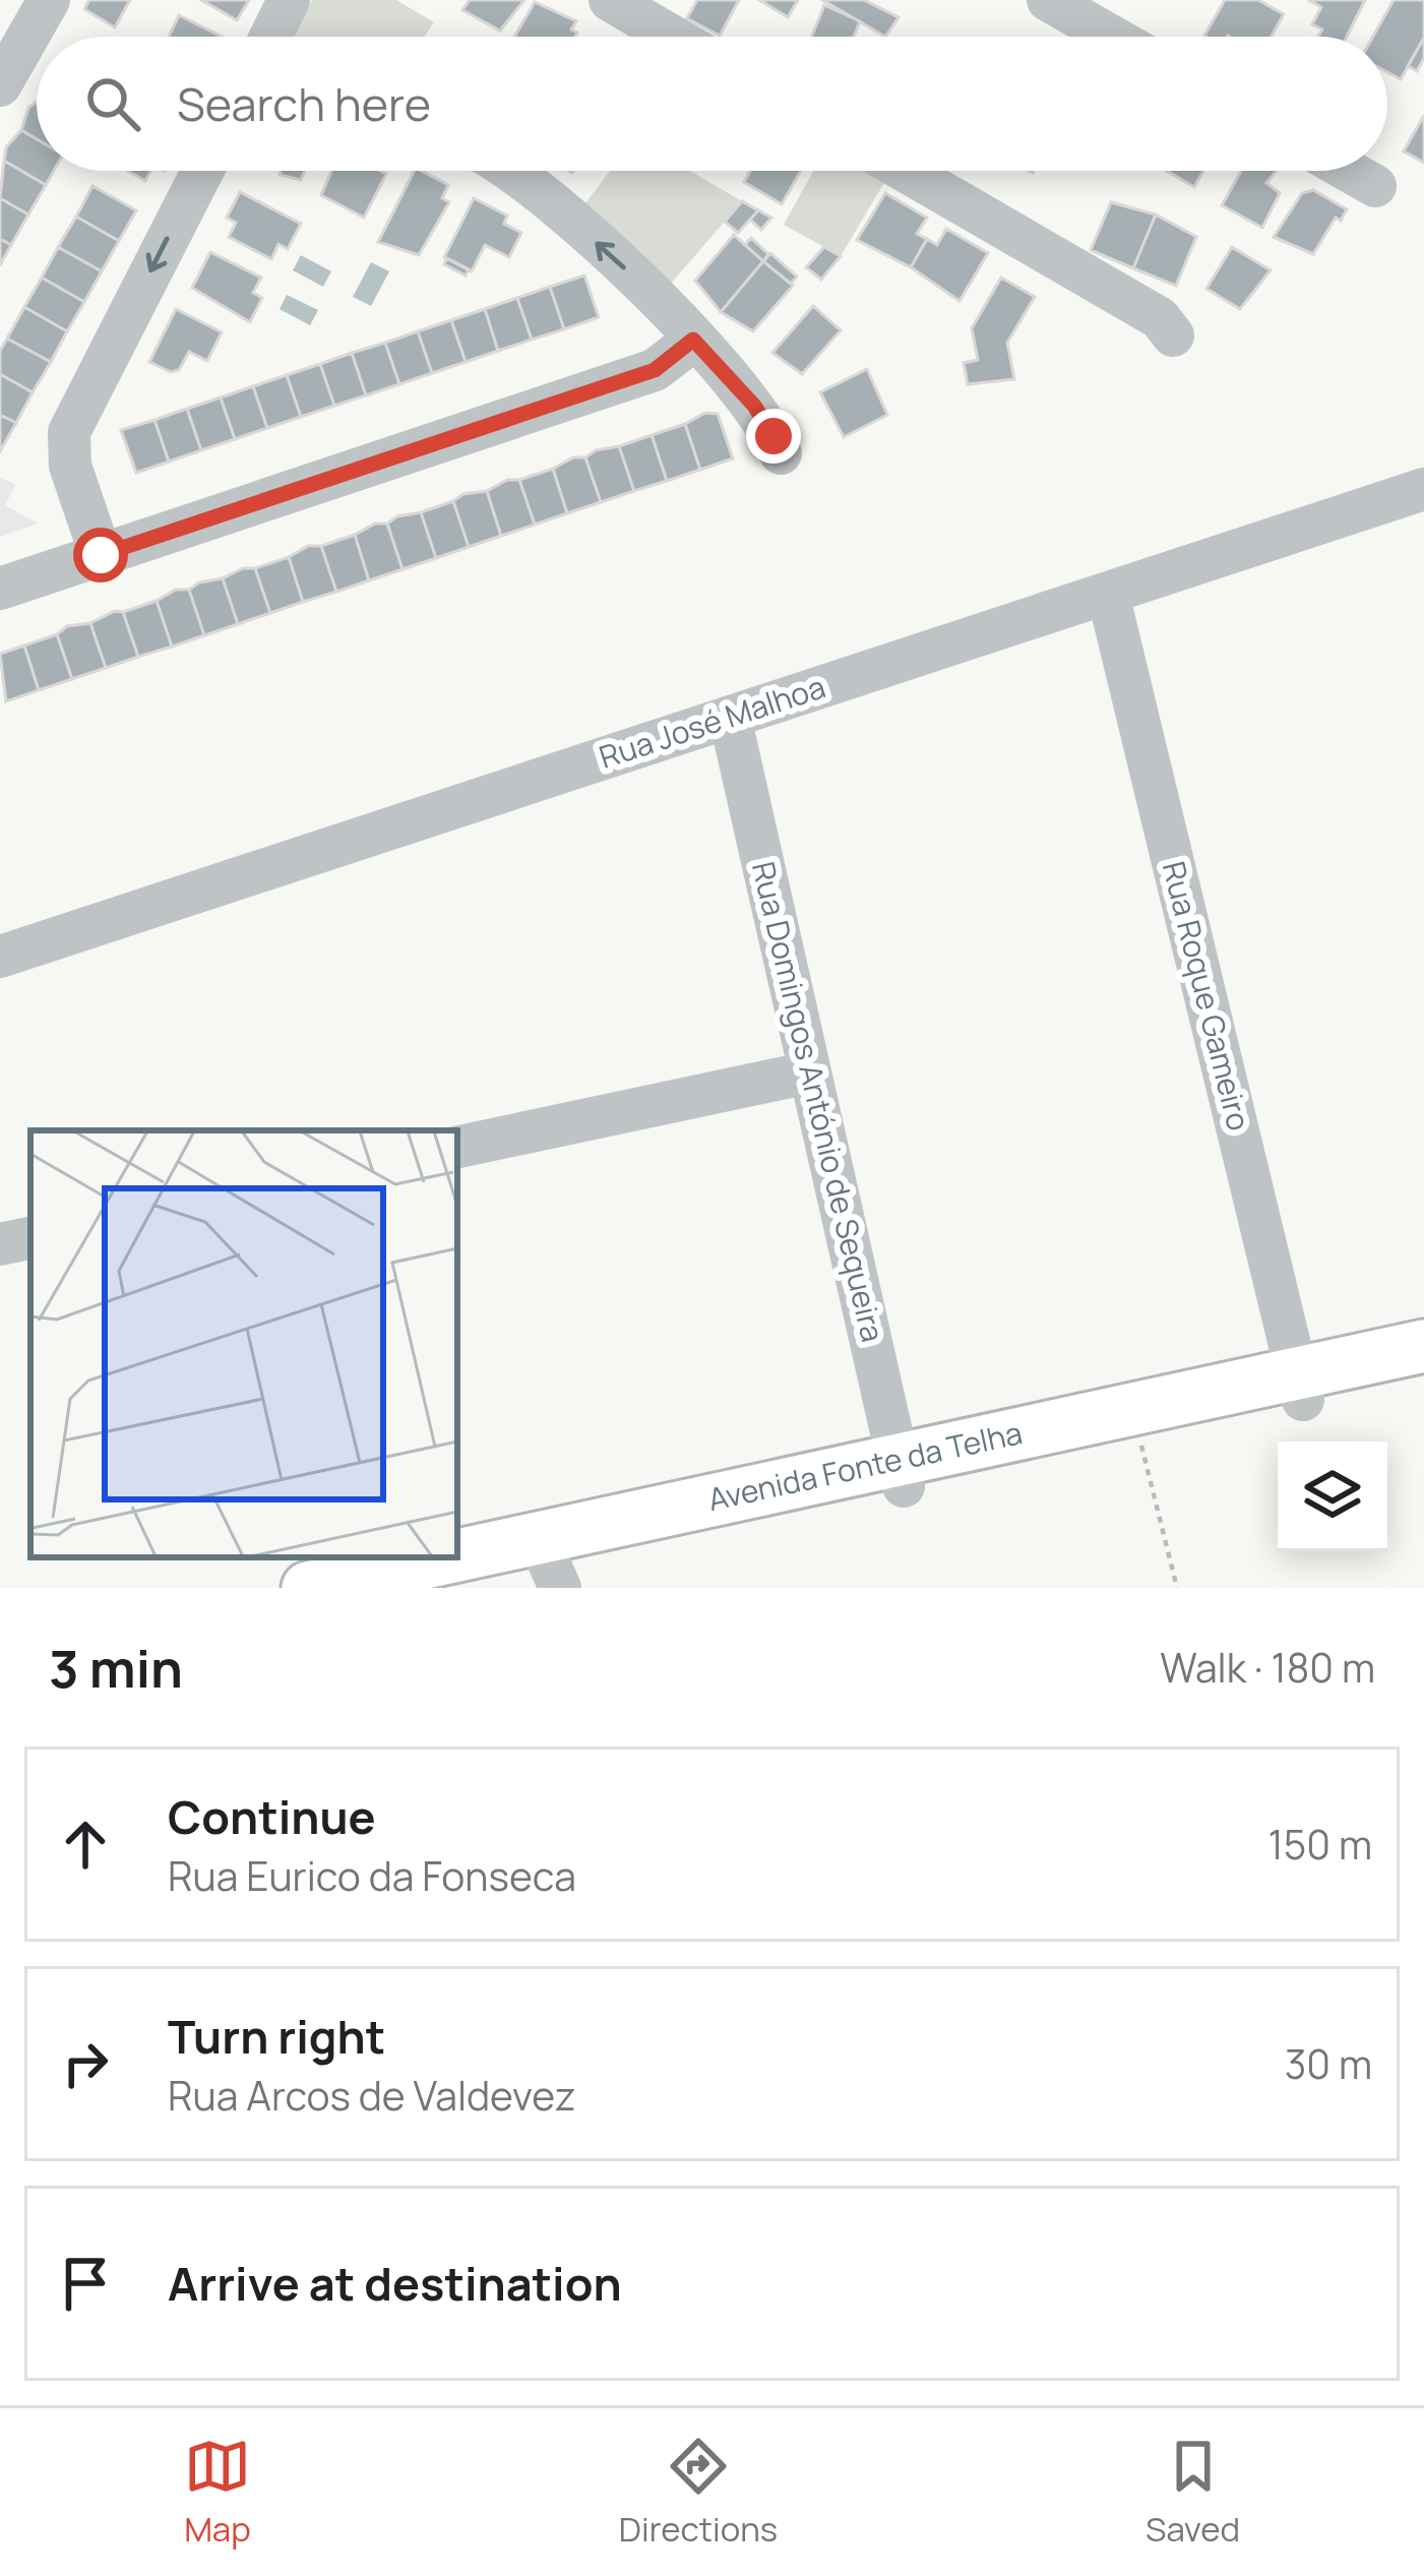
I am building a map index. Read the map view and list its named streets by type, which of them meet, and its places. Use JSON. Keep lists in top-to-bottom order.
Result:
{
  "streets": {
    "main road": ["Avenida Fonte da Telha"],
    "street": ["Rua José Malhoa", "Rua Roque Gameiro", "Rua Domingos António de Sequeira"]
  },
  "crossings": [
    ["Rua José Malhoa", "Rua Roque Gameiro"],
    ["Rua José Malhoa", "Rua Domingos António de Sequeira"],
    ["Rua Roque Gameiro", "Avenida Fonte da Telha"],
    ["Rua Domingos António de Sequeira", "Avenida Fonte da Telha"]
  ],
  "page": {
    "search": "Search here",
    "heading": ["3 min", "Walk · 180 m"],
    "list": [
      ["Continue", "Rua Eurico da Fonseca", "150 m"],
      ["Turn right", "Rua Arcos de Valdevez", "30 m"],
      "Arrive at destination"
    ],
    "nav": ["Map", "Directions", "Saved"]
  }
}
